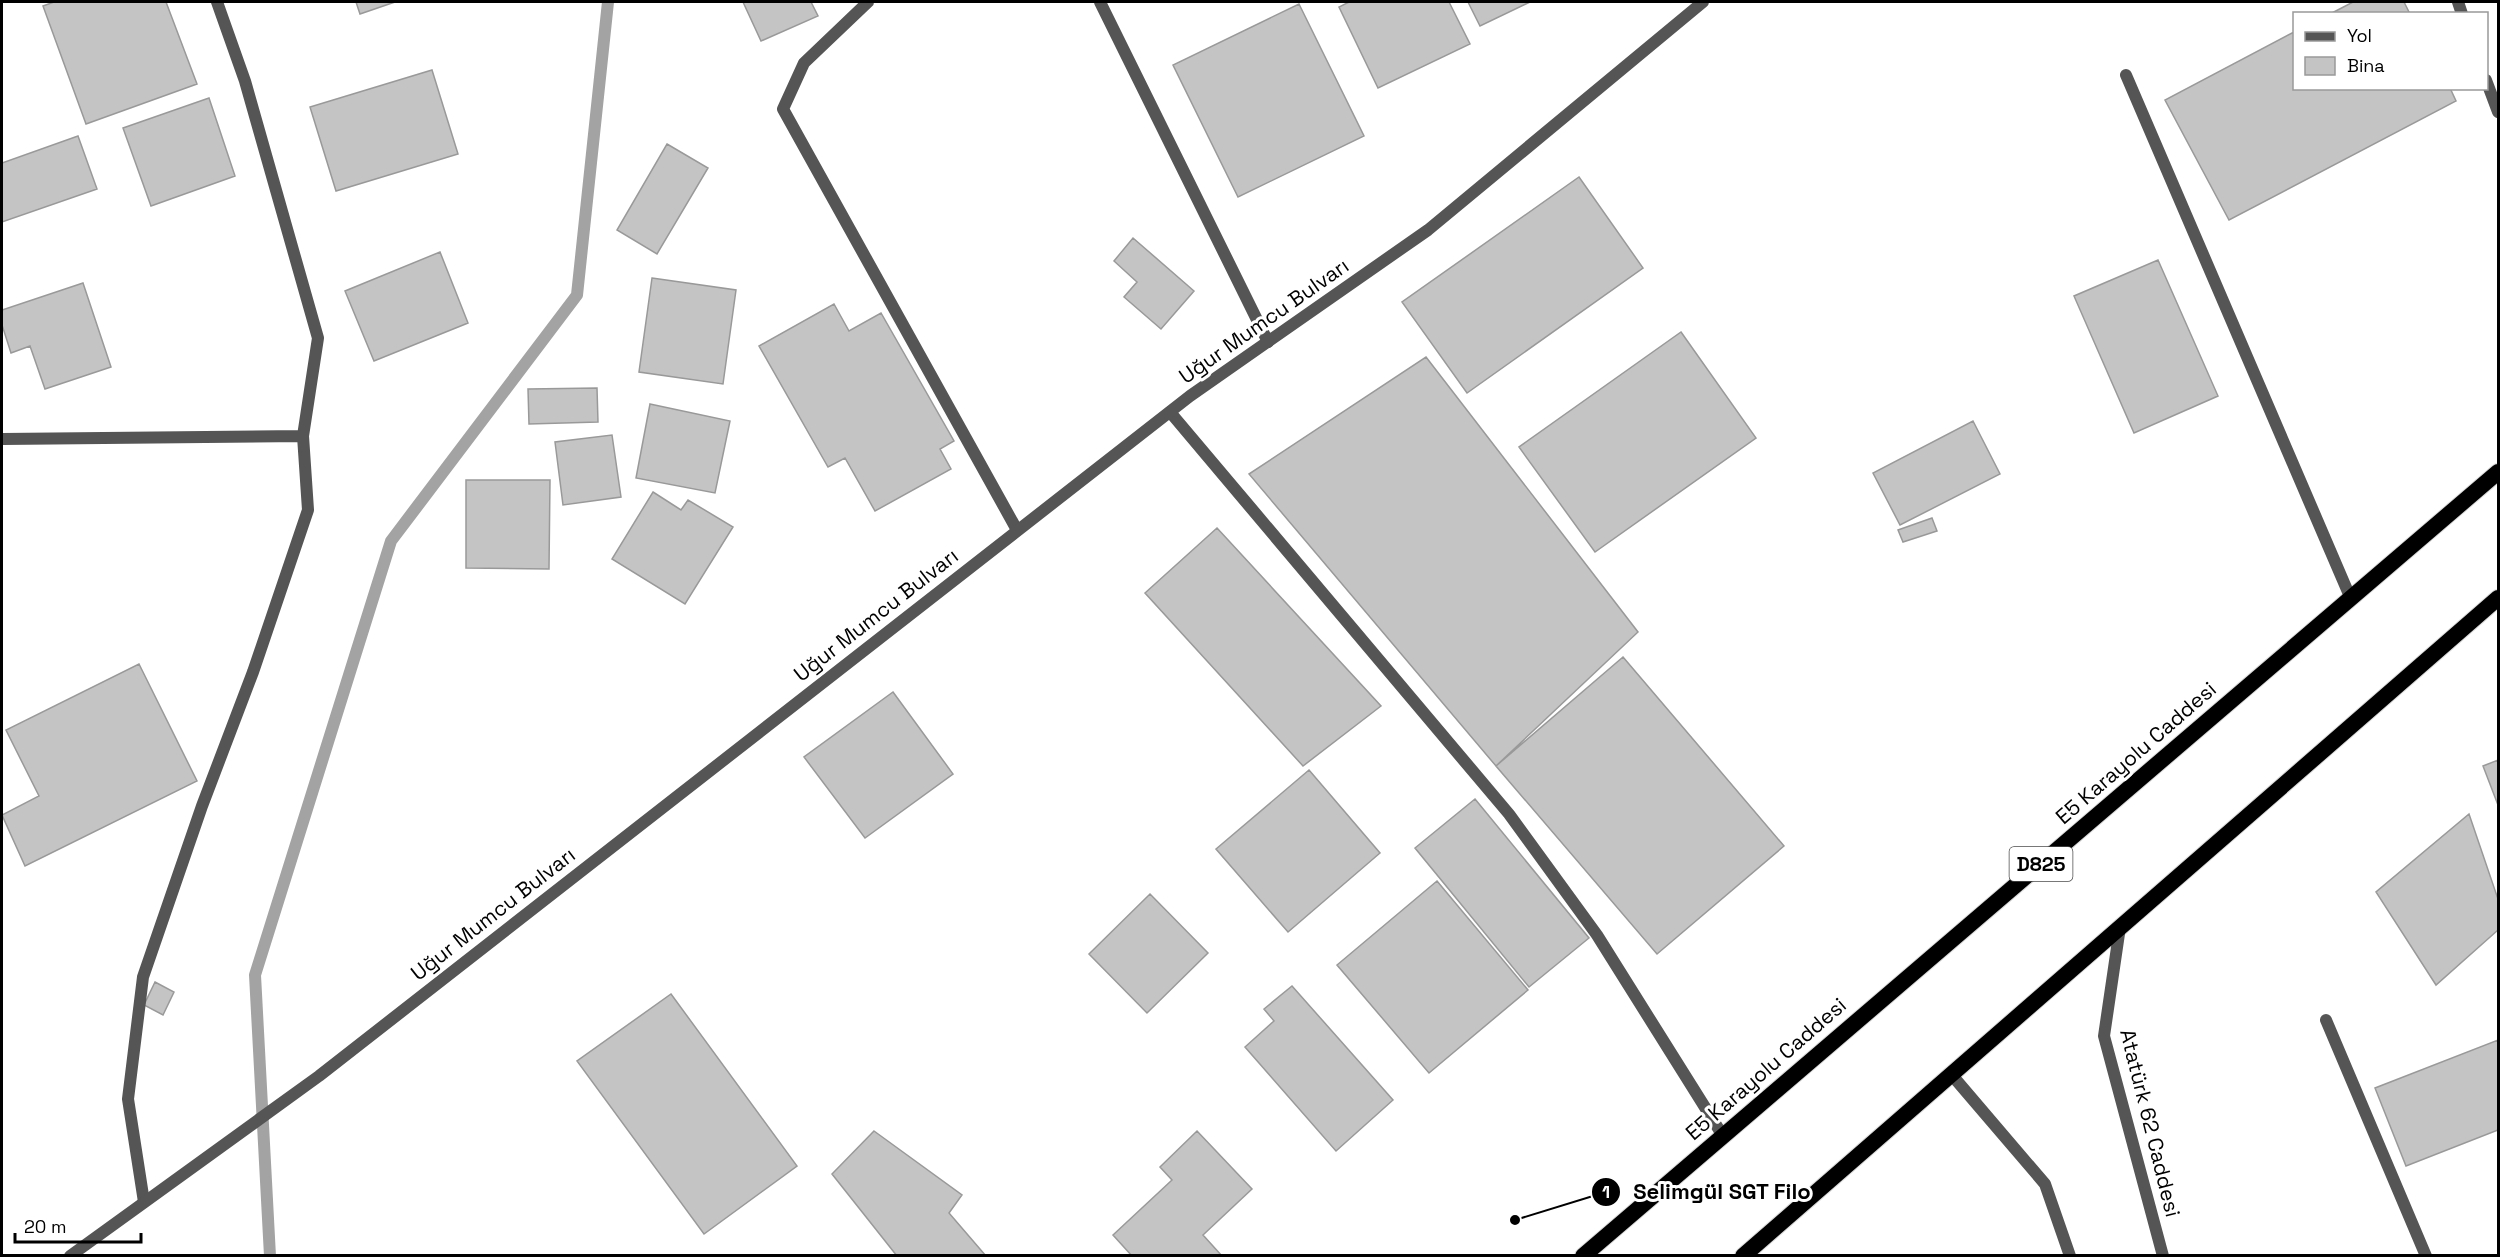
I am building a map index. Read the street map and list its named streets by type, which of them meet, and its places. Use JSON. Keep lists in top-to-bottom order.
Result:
{
  "streets": {
    "highway": ["E5 Karayolu Caddesi", "D825"],
    "street": ["Uğur Mumcu Bulvarı", "Atatürk 62 Caddesi"]
  },
  "places": ["Selimgül SGT Filo"],
  "legend": ["Yol", "Bina"],
  "scale_bar": "20 m"
}
